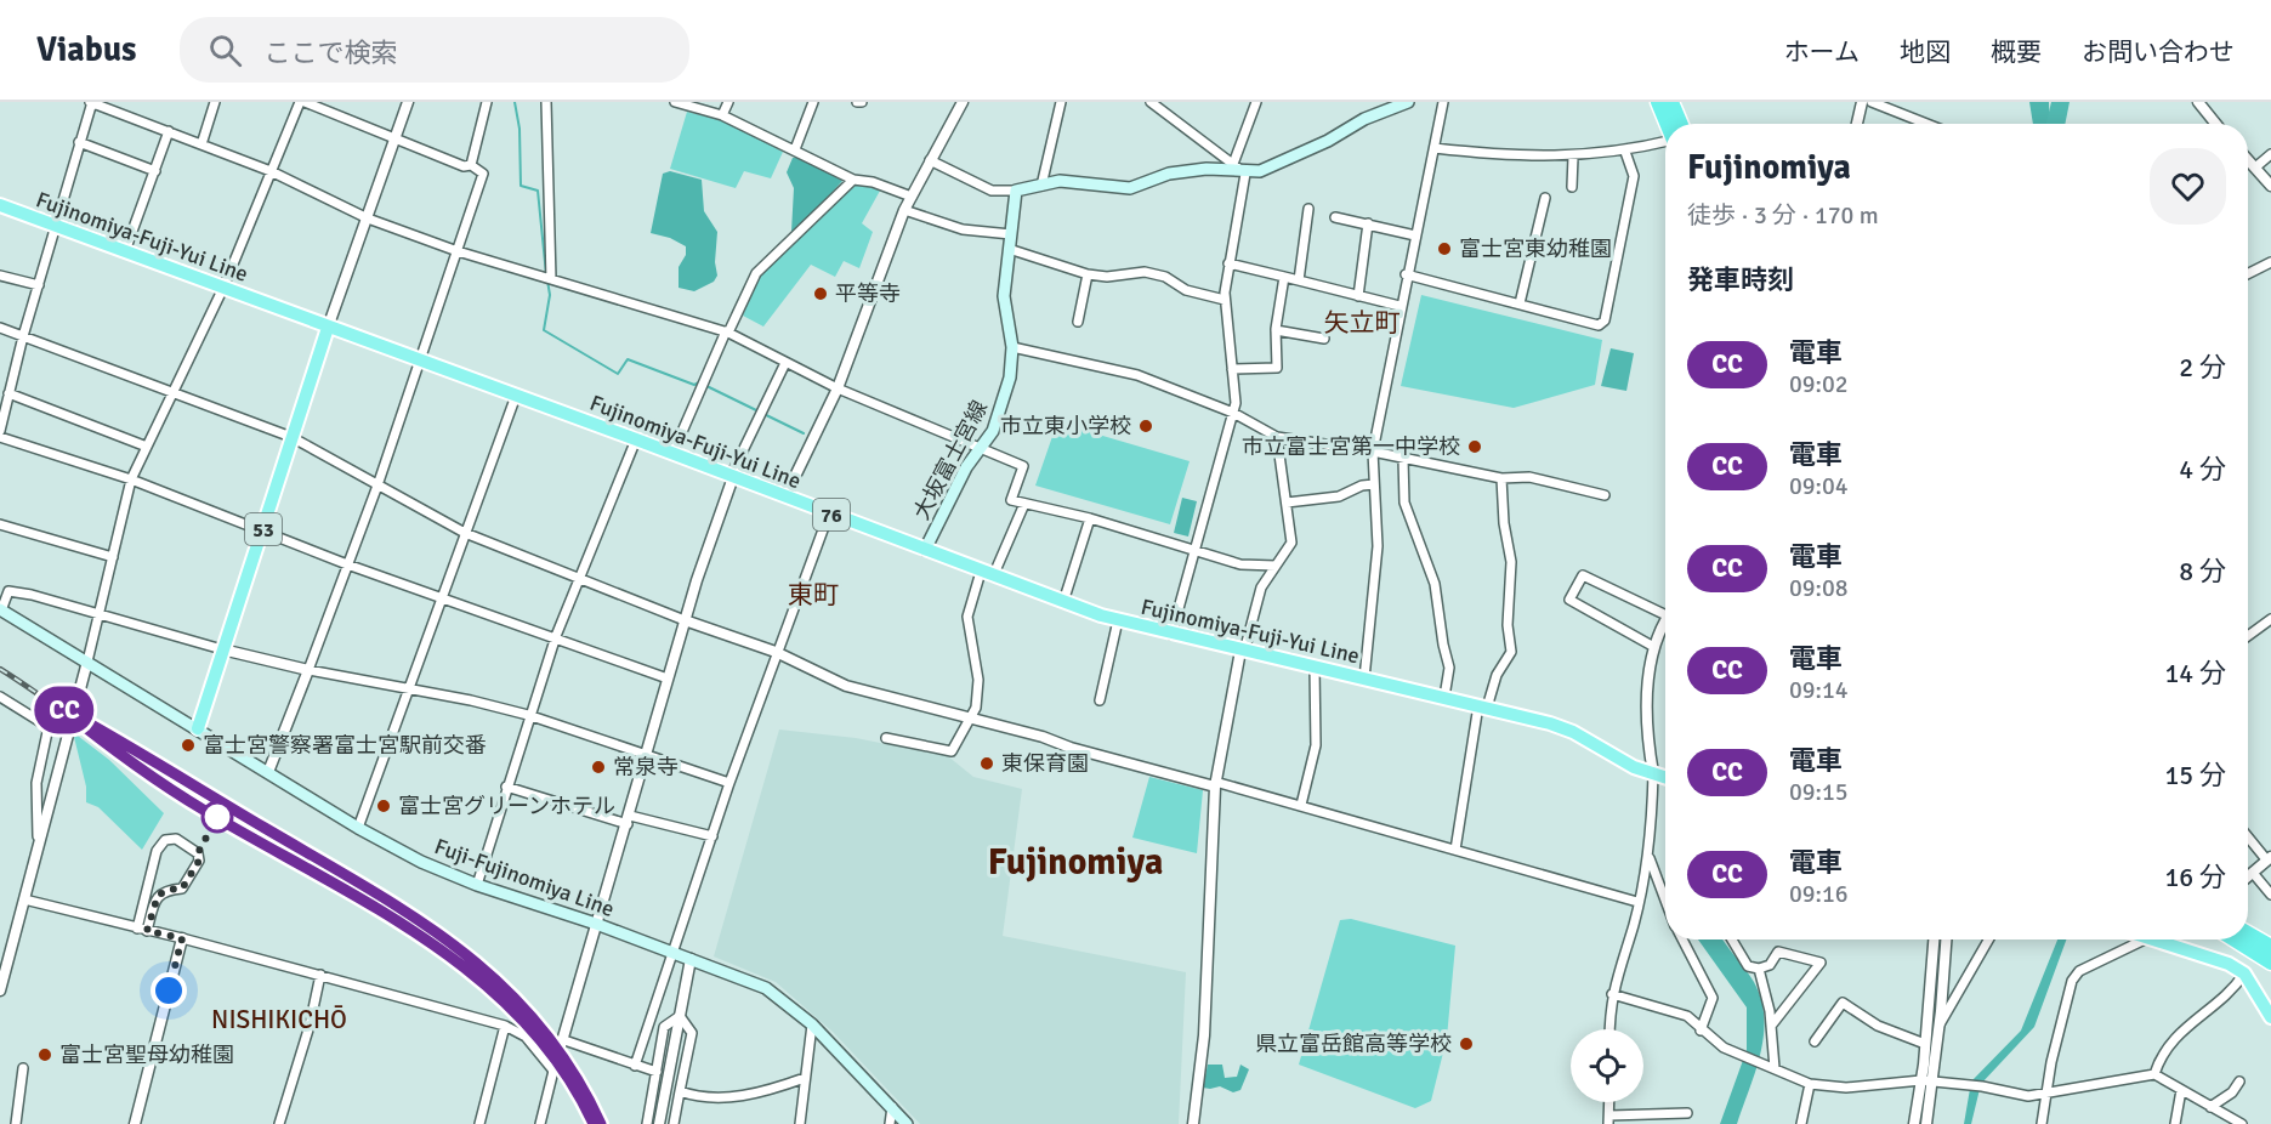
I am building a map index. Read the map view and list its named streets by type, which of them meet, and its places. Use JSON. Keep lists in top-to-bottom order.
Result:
{
  "streets": {
    "main road": [
      "Fujinomiya-Fuji-Yui Line",
      "大坂富士宮線",
      "76",
      "53",
      "Fuji-Fujinomiya Line"
    ]
  },
  "crossings": [
    ["Fujinomiya-Fuji-Yui Line", "大坂富士宮線"],
    ["Fujinomiya-Fuji-Yui Line", "53"],
    ["53", "Fuji-Fujinomiya Line"]
  ],
  "districts": [
    "矢立町",
    "東町",
    "Fujinomiya",
    "NISHIKICHŌ"
  ],
  "places": [
    "富士宮東幼稚園",
    "平等寺",
    "市立東小学校",
    "市立富士宮第一中学校",
    "富士宮警察署富士宮駅前交番",
    "東保育園",
    "常泉寺",
    "富士宮グリーンホテル",
    "県立富岳館高等学校",
    "富士宮聖母幼稚園"
  ],
  "page": {
    "header": "Viabus",
    "search": "ここで検索",
    "nav": [
      "ホーム",
      "地図",
      "概要",
      "お問い合わせ"
    ],
    "on_map": "CC",
    "heading": [
      ["Fujinomiya", "徒歩 · 3 分 · 170 m"],
      "発車時刻"
    ],
    "list": [
      {
        "mark": "CC",
        "name": "電車",
        "note": "09:02",
        "value": "2 分"
      },
      {
        "mark": "CC",
        "name": "電車",
        "note": "09:04",
        "value": "4 分"
      },
      {
        "mark": "CC",
        "name": "電車",
        "note": "09:08",
        "value": "8 分"
      },
      {
        "mark": "CC",
        "name": "電車",
        "note": "09:14",
        "value": "14 分"
      },
      {
        "mark": "CC",
        "name": "電車",
        "note": "09:15",
        "value": "15 分"
      },
      {
        "mark": "CC",
        "name": "電車",
        "note": "09:16",
        "value": "16 分"
      }
    ]
  }
}
